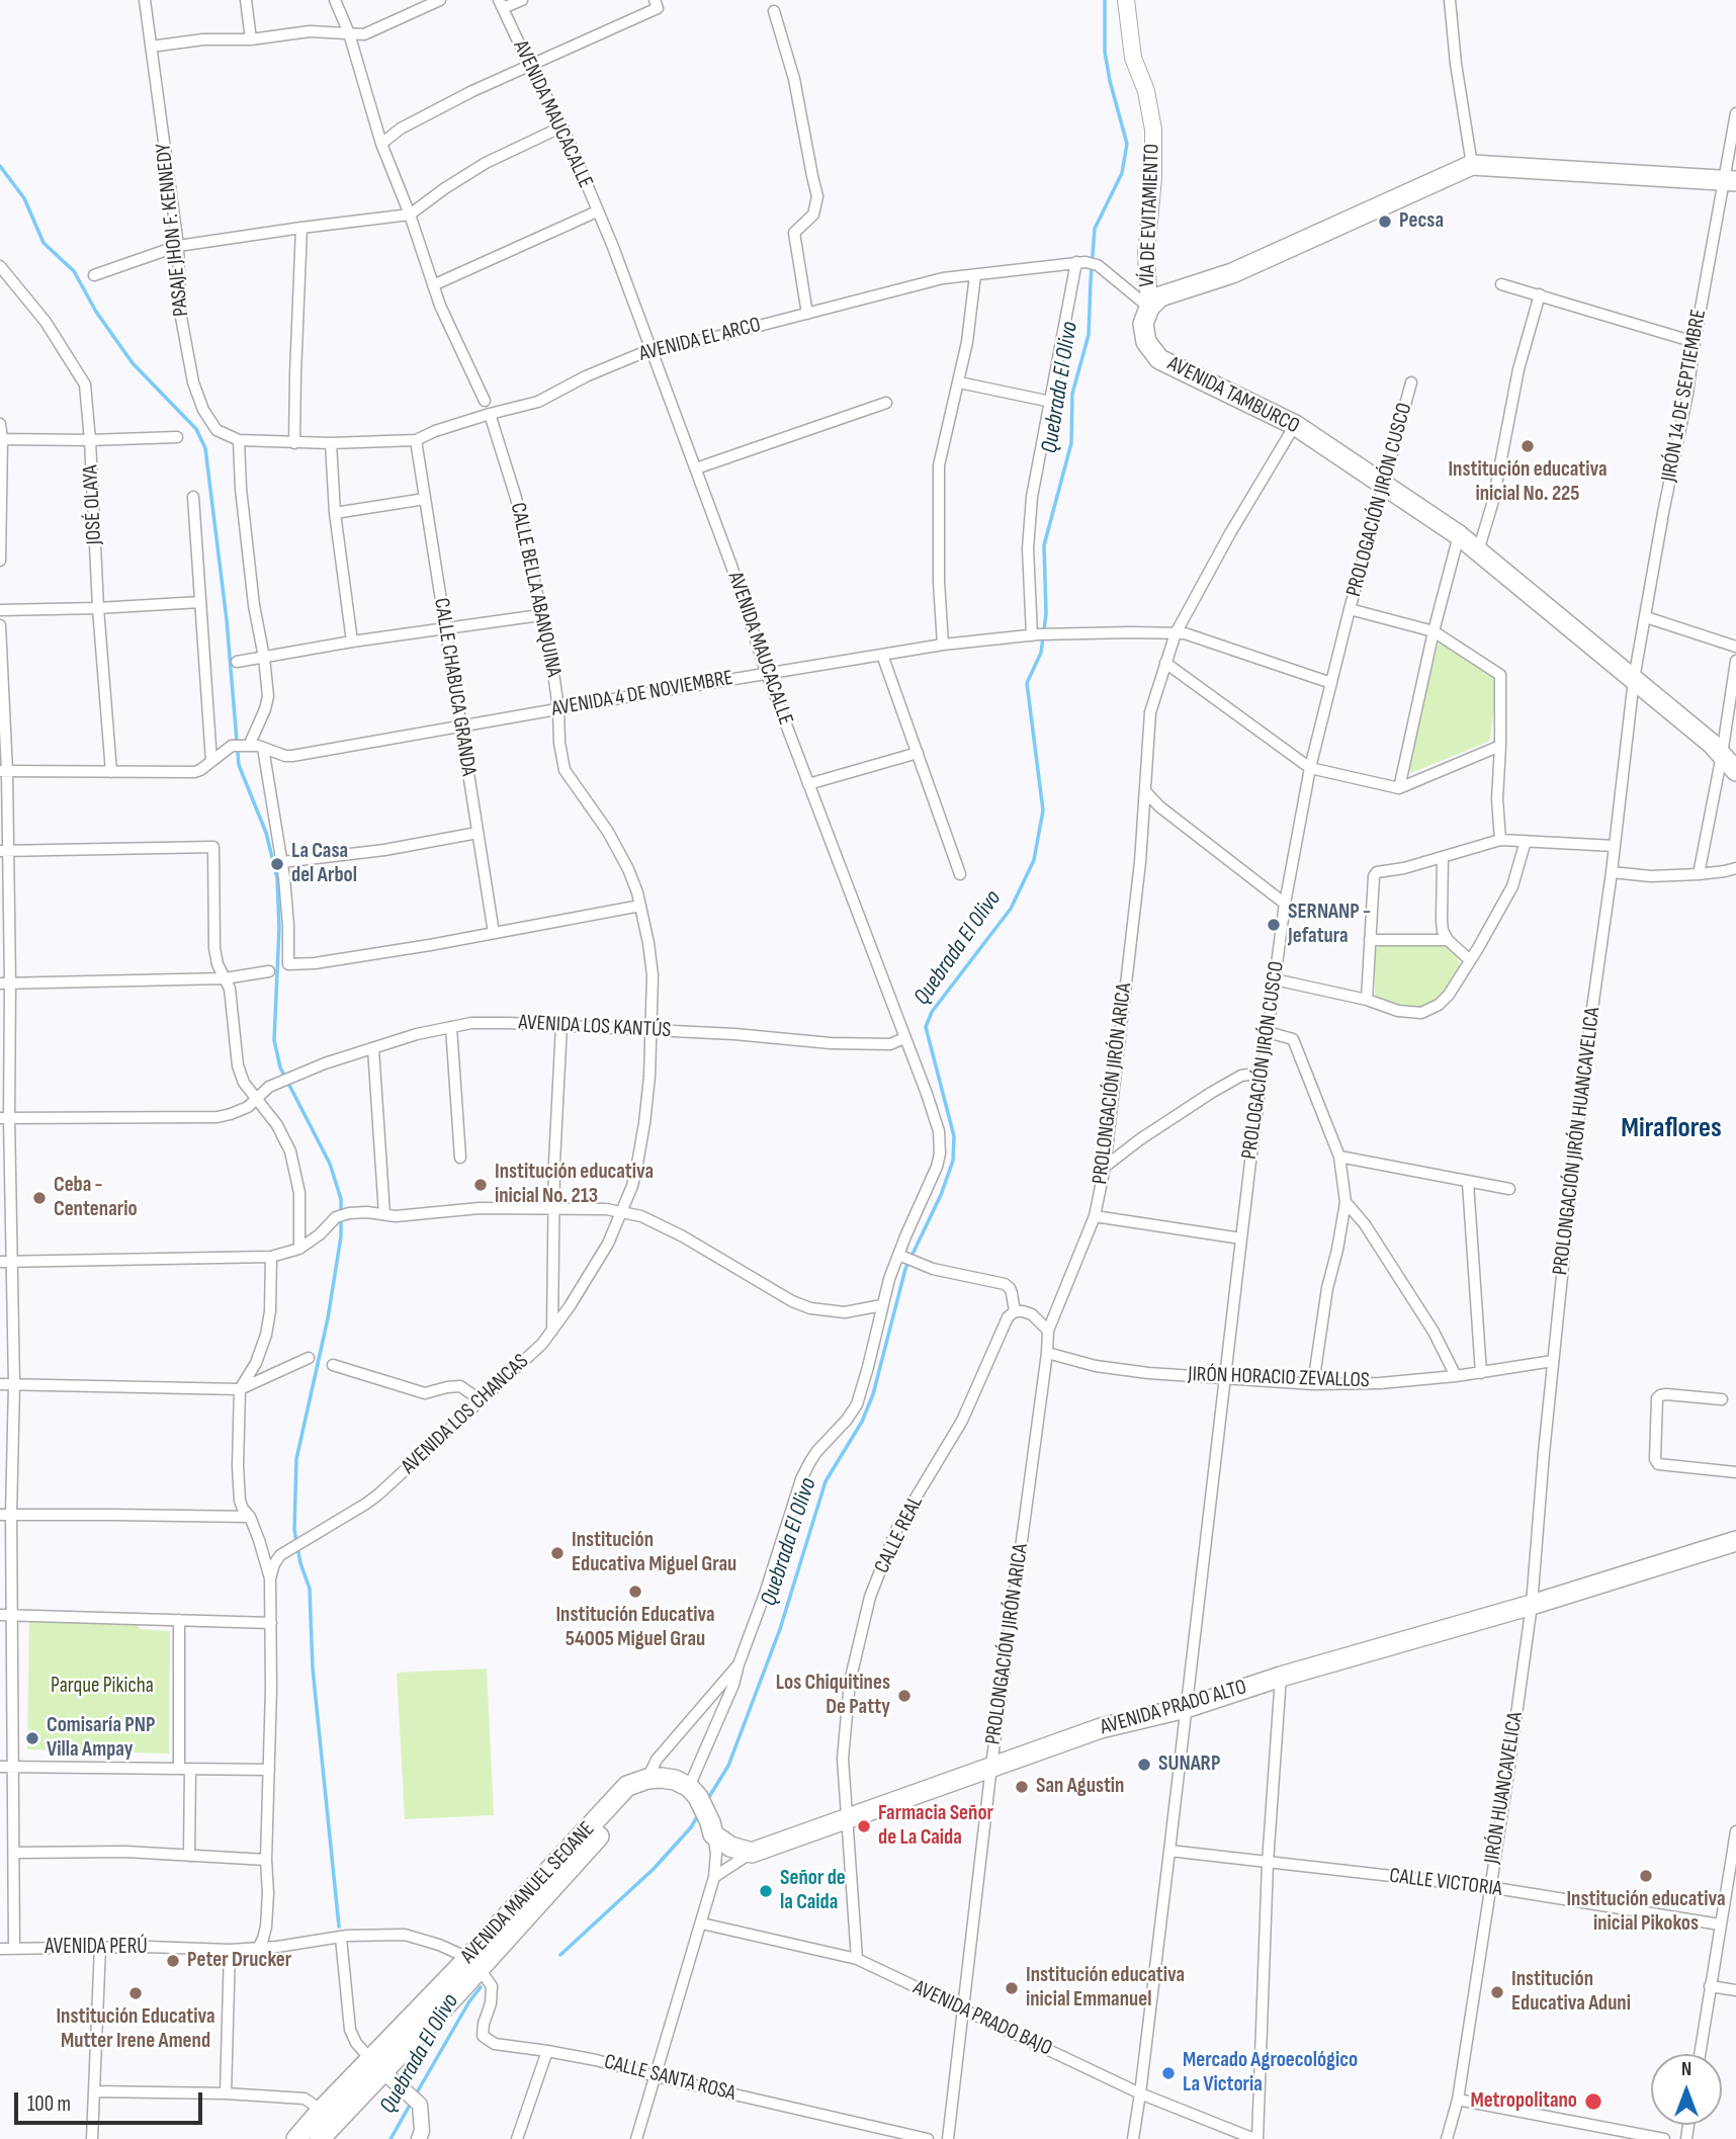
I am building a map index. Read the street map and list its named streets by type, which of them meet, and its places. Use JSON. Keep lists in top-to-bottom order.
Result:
{
  "streets": {
    "highway": ["AVENIDA TAMBURCO", "AVENIDA PRADO ALTO", "AVENIDA MANUEL SEOANE"],
    "main road": ["VÍA DE EVITAMIENTO"],
    "street": [
      "AVENIDA MAUCACALLE",
      "PASAJE JHON F. KENNEDY",
      "AVENIDA EL ARCO",
      "JIRÓN 14 DE SEPTIEMBRE",
      "PROLOGACIÓN JIRÓN CUSCO",
      "JOSÉ OLAYA",
      "CALLE BELLA ABANQUINA",
      "CALLE CHABUCA GRANDA",
      "AVENIDA 4 DE NOVIEMBRE",
      "AVENIDA LOS KANTÚS",
      "PROLONGACIÓN JIRÓN ARICA",
      "PROLONGACIÓN JIRÓN HUANCAVELICA",
      "JIRÓN HORACIO ZEVALLOS",
      "AVENIDA LOS CHANCAS",
      "CALLE REAL",
      "JIRÓN HUANCAVELICA",
      "CALLE VICTORIA",
      "AVENIDA PERÚ",
      "AVENIDA PRADO BAJO",
      "CALLE SANTA ROSA"
    ]
  },
  "crossings": [
    ["AVENIDA MAUCACALLE", "AVENIDA EL ARCO"],
    ["AVENIDA MAUCACALLE", "AVENIDA 4 DE NOVIEMBRE"],
    ["AVENIDA MAUCACALLE", "AVENIDA LOS KANTÚS"],
    ["AVENIDA MAUCACALLE", "AVENIDA MANUEL SEOANE"],
    ["VÍA DE EVITAMIENTO", "AVENIDA EL ARCO"],
    ["VÍA DE EVITAMIENTO", "AVENIDA TAMBURCO"],
    ["PASAJE JHON F. KENNEDY", "AVENIDA EL ARCO"],
    ["AVENIDA EL ARCO", "AVENIDA TAMBURCO"],
    ["AVENIDA EL ARCO", "CALLE BELLA ABANQUINA"],
    ["AVENIDA EL ARCO", "CALLE CHABUCA GRANDA"],
    ["AVENIDA TAMBURCO", "JIRÓN 14 DE SEPTIEMBRE"],
    ["AVENIDA TAMBURCO", "PROLOGACIÓN JIRÓN CUSCO"],
    ["AVENIDA TAMBURCO", "PROLONGACIÓN JIRÓN ARICA"],
    ["AVENIDA TAMBURCO", "PROLONGACIÓN JIRÓN HUANCAVELICA"],
    ["JIRÓN 14 DE SEPTIEMBRE", "PROLONGACIÓN JIRÓN HUANCAVELICA"],
    ["PROLOGACIÓN JIRÓN CUSCO", "AVENIDA 4 DE NOVIEMBRE"],
    ["PROLOGACIÓN JIRÓN CUSCO", "JIRÓN HORACIO ZEVALLOS"],
    ["PROLOGACIÓN JIRÓN CUSCO", "AVENIDA PRADO ALTO"],
    ["PROLOGACIÓN JIRÓN CUSCO", "CALLE VICTORIA"],
    ["PROLOGACIÓN JIRÓN CUSCO", "AVENIDA PRADO BAJO"],
    ["JOSÉ OLAYA", "AVENIDA 4 DE NOVIEMBRE"],
    ["CALLE BELLA ABANQUINA", "AVENIDA 4 DE NOVIEMBRE"],
    ["CALLE BELLA ABANQUINA", "AVENIDA LOS KANTÚS"],
    ["CALLE BELLA ABANQUINA", "AVENIDA LOS CHANCAS"],
    ["CALLE CHABUCA GRANDA", "AVENIDA 4 DE NOVIEMBRE"],
    ["AVENIDA 4 DE NOVIEMBRE", "PROLONGACIÓN JIRÓN ARICA"],
    ["PROLONGACIÓN JIRÓN ARICA", "JIRÓN HORACIO ZEVALLOS"],
    ["PROLONGACIÓN JIRÓN ARICA", "AVENIDA PRADO ALTO"],
    ["PROLONGACIÓN JIRÓN ARICA", "AVENIDA PRADO BAJO"],
    ["PROLONGACIÓN JIRÓN HUANCAVELICA", "JIRÓN HORACIO ZEVALLOS"],
    ["PROLONGACIÓN JIRÓN HUANCAVELICA", "AVENIDA PRADO ALTO"],
    ["PROLONGACIÓN JIRÓN HUANCAVELICA", "JIRÓN HUANCAVELICA"],
    ["CALLE REAL", "AVENIDA PRADO ALTO"],
    ["CALLE REAL", "AVENIDA PRADO BAJO"],
    ["AVENIDA PRADO ALTO", "JIRÓN HUANCAVELICA"],
    ["JIRÓN HUANCAVELICA", "CALLE VICTORIA"],
    ["AVENIDA MANUEL SEOANE", "AVENIDA PERÚ"],
    ["AVENIDA MANUEL SEOANE", "CALLE SANTA ROSA"],
    ["AVENIDA PERÚ", "CALLE SANTA ROSA"]
  ],
  "districts": ["Miraflores"],
  "water": ["Quebrada El Olivo"],
  "parks": ["Parque Pikicha"],
  "places": [
    "Pecsa",
    "Institución educativa inicial No. 225",
    "La Casa del Arbol",
    "SERNANP - Jefatura",
    "Institución educativa inicial No. 213",
    "Ceba - Centenario",
    "Institución Educativa Miguel Grau",
    "Institución Educativa 54005 Miguel Grau",
    "Los Chiquitines De Patty",
    "Comisaría PNP Villa Ampay",
    "SUNARP",
    "San Agustin",
    "Farmacia Señor de La Caida",
    "Institución educativa inicial Pikokos",
    "Señor de la Caida",
    "Peter Drucker",
    "Institución educativa inicial Emmanuel",
    "Institución Educativa Aduni",
    "Institución Educativa Mutter Irene Amend",
    "Mercado Agroecológico La Victoria",
    "Metropolitano"
  ],
  "scale_bar": "100 m",
  "north": "top"
}
